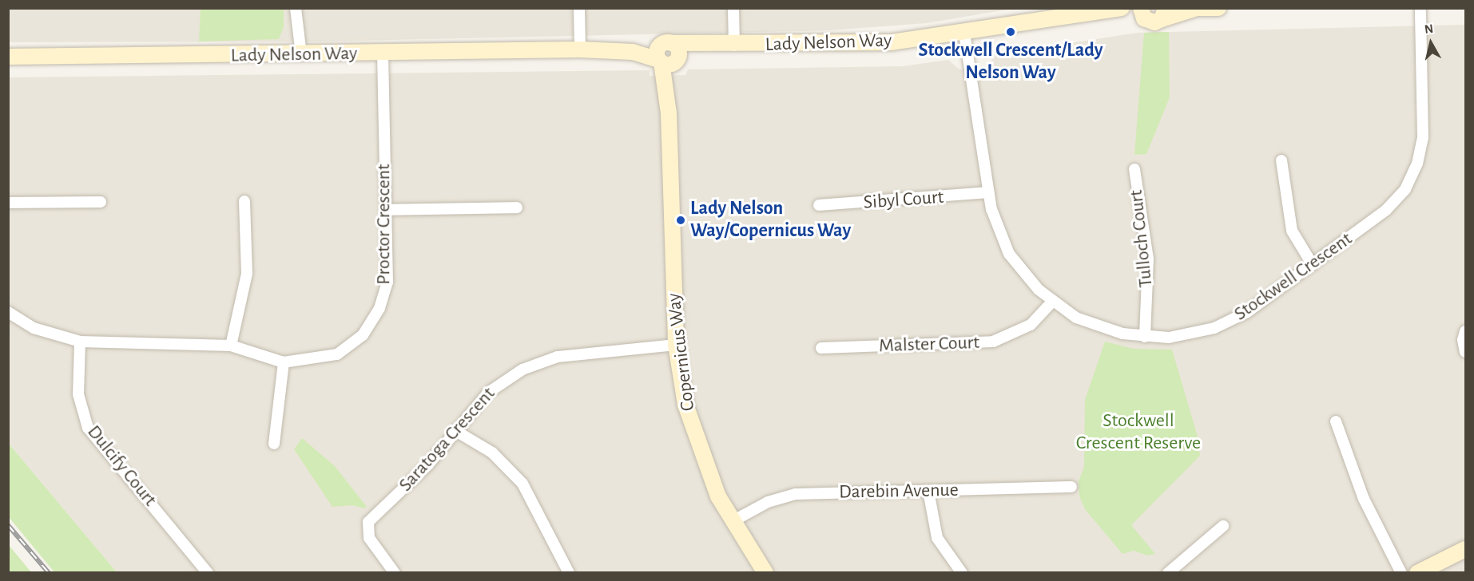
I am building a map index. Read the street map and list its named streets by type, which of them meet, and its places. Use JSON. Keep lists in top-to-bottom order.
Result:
{
  "streets": {
    "street": [
      "Lady Nelson Way",
      "Sibyl Court",
      "Proctor Crescent",
      "Tulloch Court",
      "Stockwell Crescent",
      "Malster Court",
      "Copernicus Way",
      "Saratoga Crescent",
      "Dulcify Court",
      "Darebin Avenue"
    ]
  },
  "crossings": [
    ["Lady Nelson Way", "Proctor Crescent"],
    ["Lady Nelson Way", "Stockwell Crescent"],
    ["Lady Nelson Way", "Copernicus Way"],
    ["Sibyl Court", "Stockwell Crescent"],
    ["Proctor Crescent", "Dulcify Court"],
    ["Tulloch Court", "Stockwell Crescent"],
    ["Stockwell Crescent", "Malster Court"],
    ["Copernicus Way", "Saratoga Crescent"],
    ["Copernicus Way", "Darebin Avenue"]
  ],
  "parks": ["Stockwell Crescent Reserve"],
  "places": ["Stockwell Crescent/Lady Nelson Way", "Lady Nelson Way/Copernicus Way"],
  "north": "top"
}
